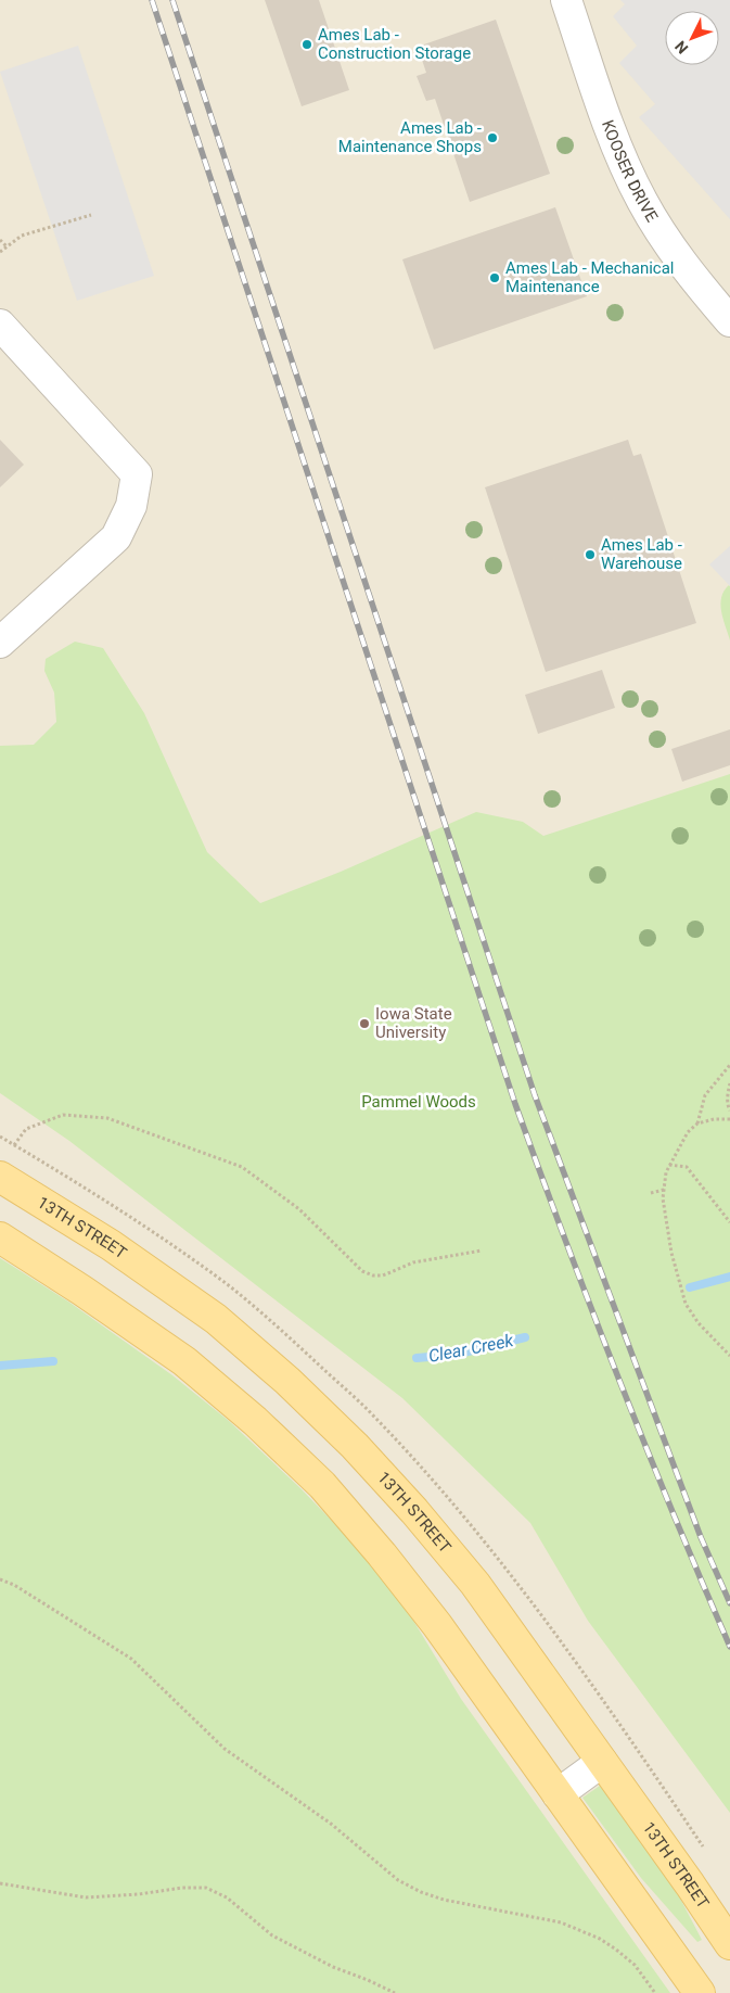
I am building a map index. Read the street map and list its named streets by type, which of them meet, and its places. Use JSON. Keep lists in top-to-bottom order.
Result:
{
  "streets": {
    "main road": ["13TH STREET"],
    "street": ["KOOSER DRIVE"]
  },
  "water": ["Clear Creek"],
  "parks": ["Pammel Woods"],
  "places": [
    "Ames Lab - Construction Storage",
    "Ames Lab - Maintenance Shops",
    "Ames Lab - Mechanical Maintenance",
    "Ames Lab - Warehouse",
    "Iowa State University"
  ],
  "north": "bottom left"
}
